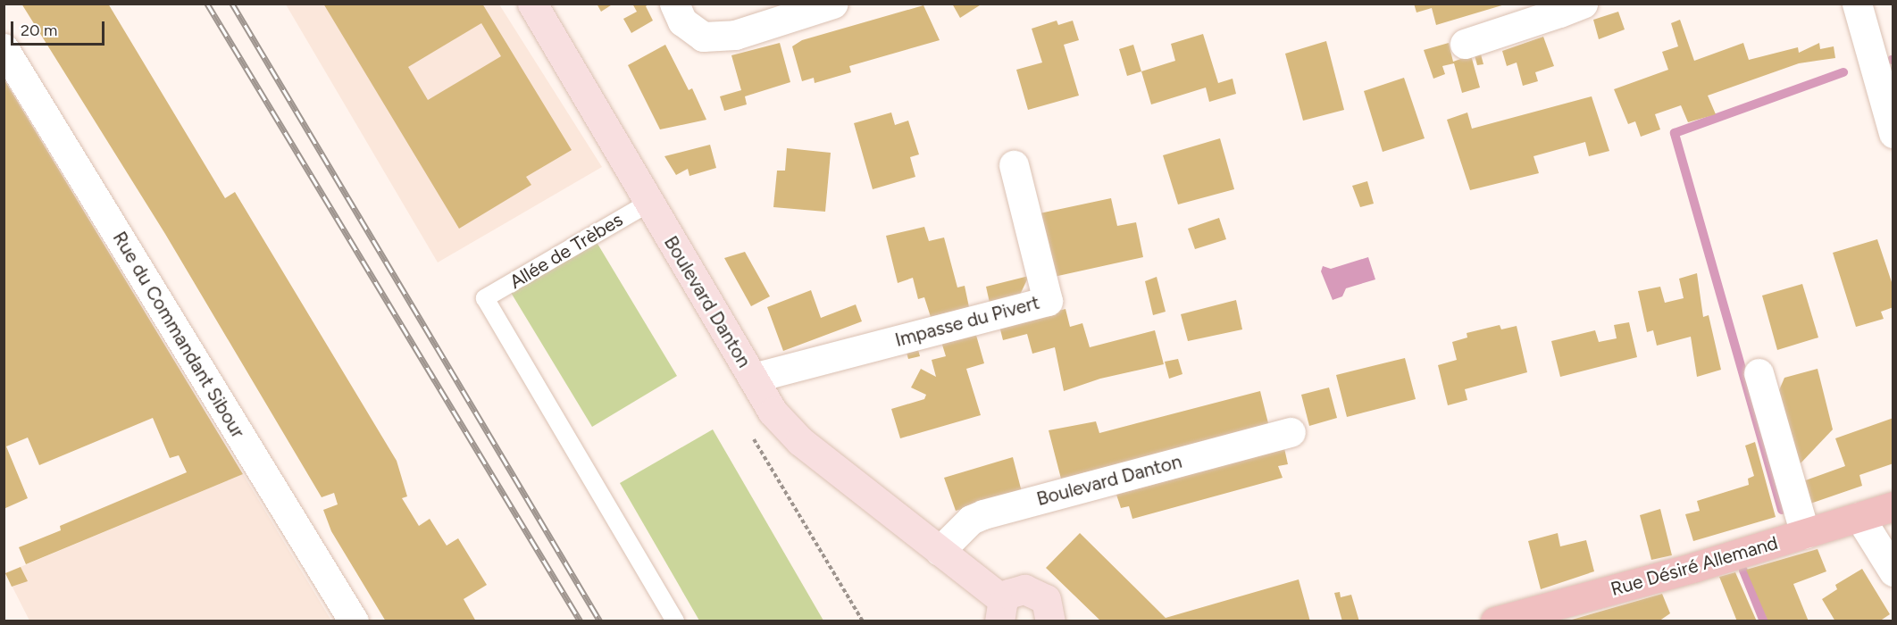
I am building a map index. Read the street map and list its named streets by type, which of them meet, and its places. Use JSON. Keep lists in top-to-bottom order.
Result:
{
  "streets": {
    "main road": ["Boulevard Danton", "Rue Désiré Allemand"],
    "street": ["Impasse du Pivert", "Rue du Commandant Sibour"],
    "lane": ["Allée de Trèbes"]
  },
  "crossings": [
    ["Allée de Trèbes", "Boulevard Danton"],
    ["Boulevard Danton", "Impasse du Pivert"]
  ],
  "scale_bar": "20 m"
}
